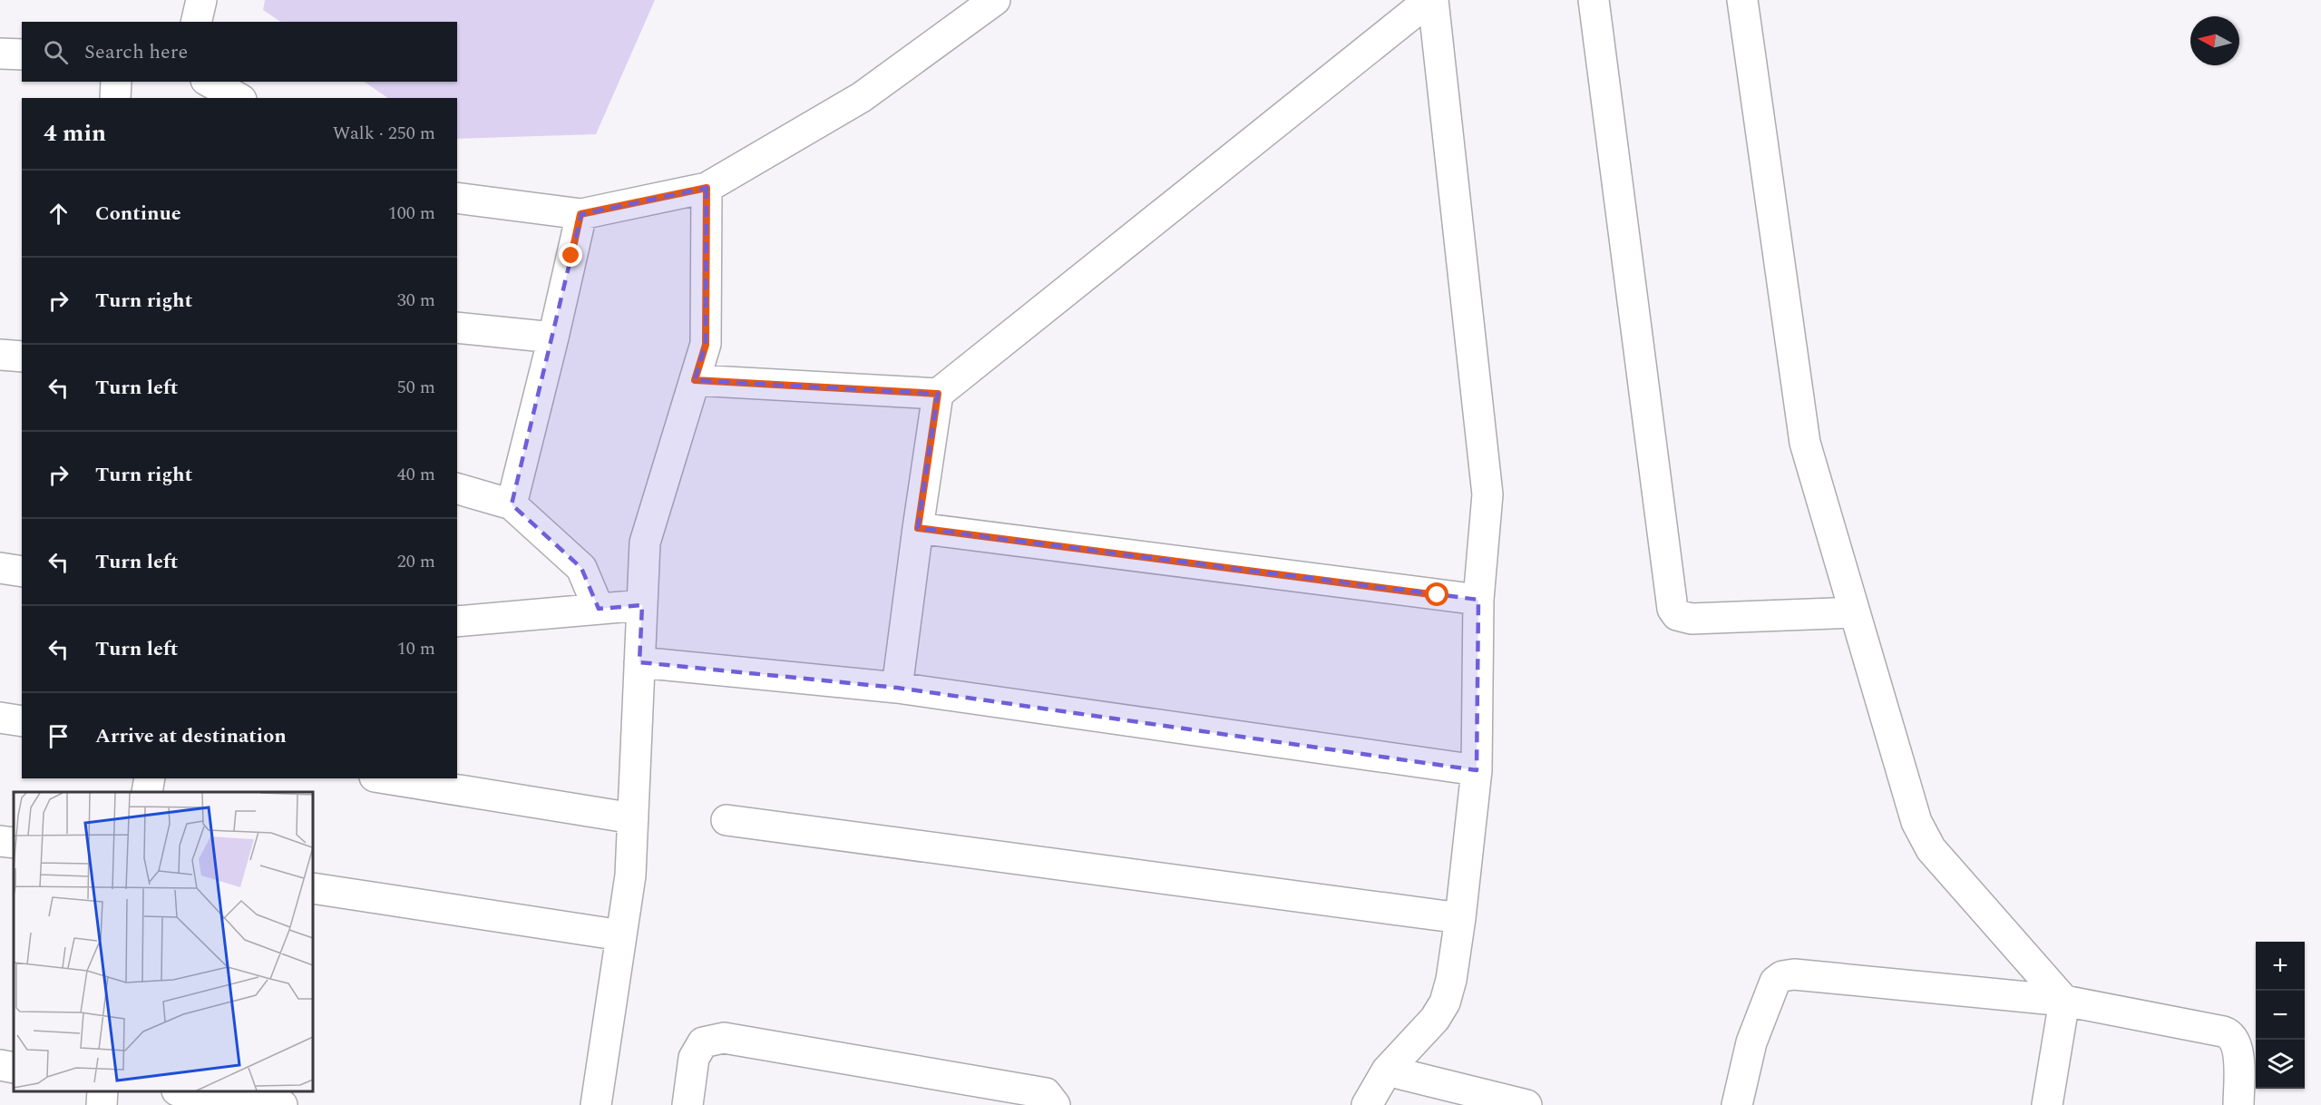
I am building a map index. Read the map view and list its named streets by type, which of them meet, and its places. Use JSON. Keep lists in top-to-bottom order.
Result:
{
  "north": "left",
  "page": {
    "search": "Search here",
    "heading": ["4 min", "Walk · 250 m"],
    "list": [
      ["Continue", "100 m"],
      ["Turn right", "30 m"],
      ["Turn left", "50 m"],
      ["Turn right", "40 m"],
      ["Turn left", "20 m"],
      ["Turn left", "10 m"],
      "Arrive at destination"
    ],
    "map_buttons": ["+", "−"]
  }
}
